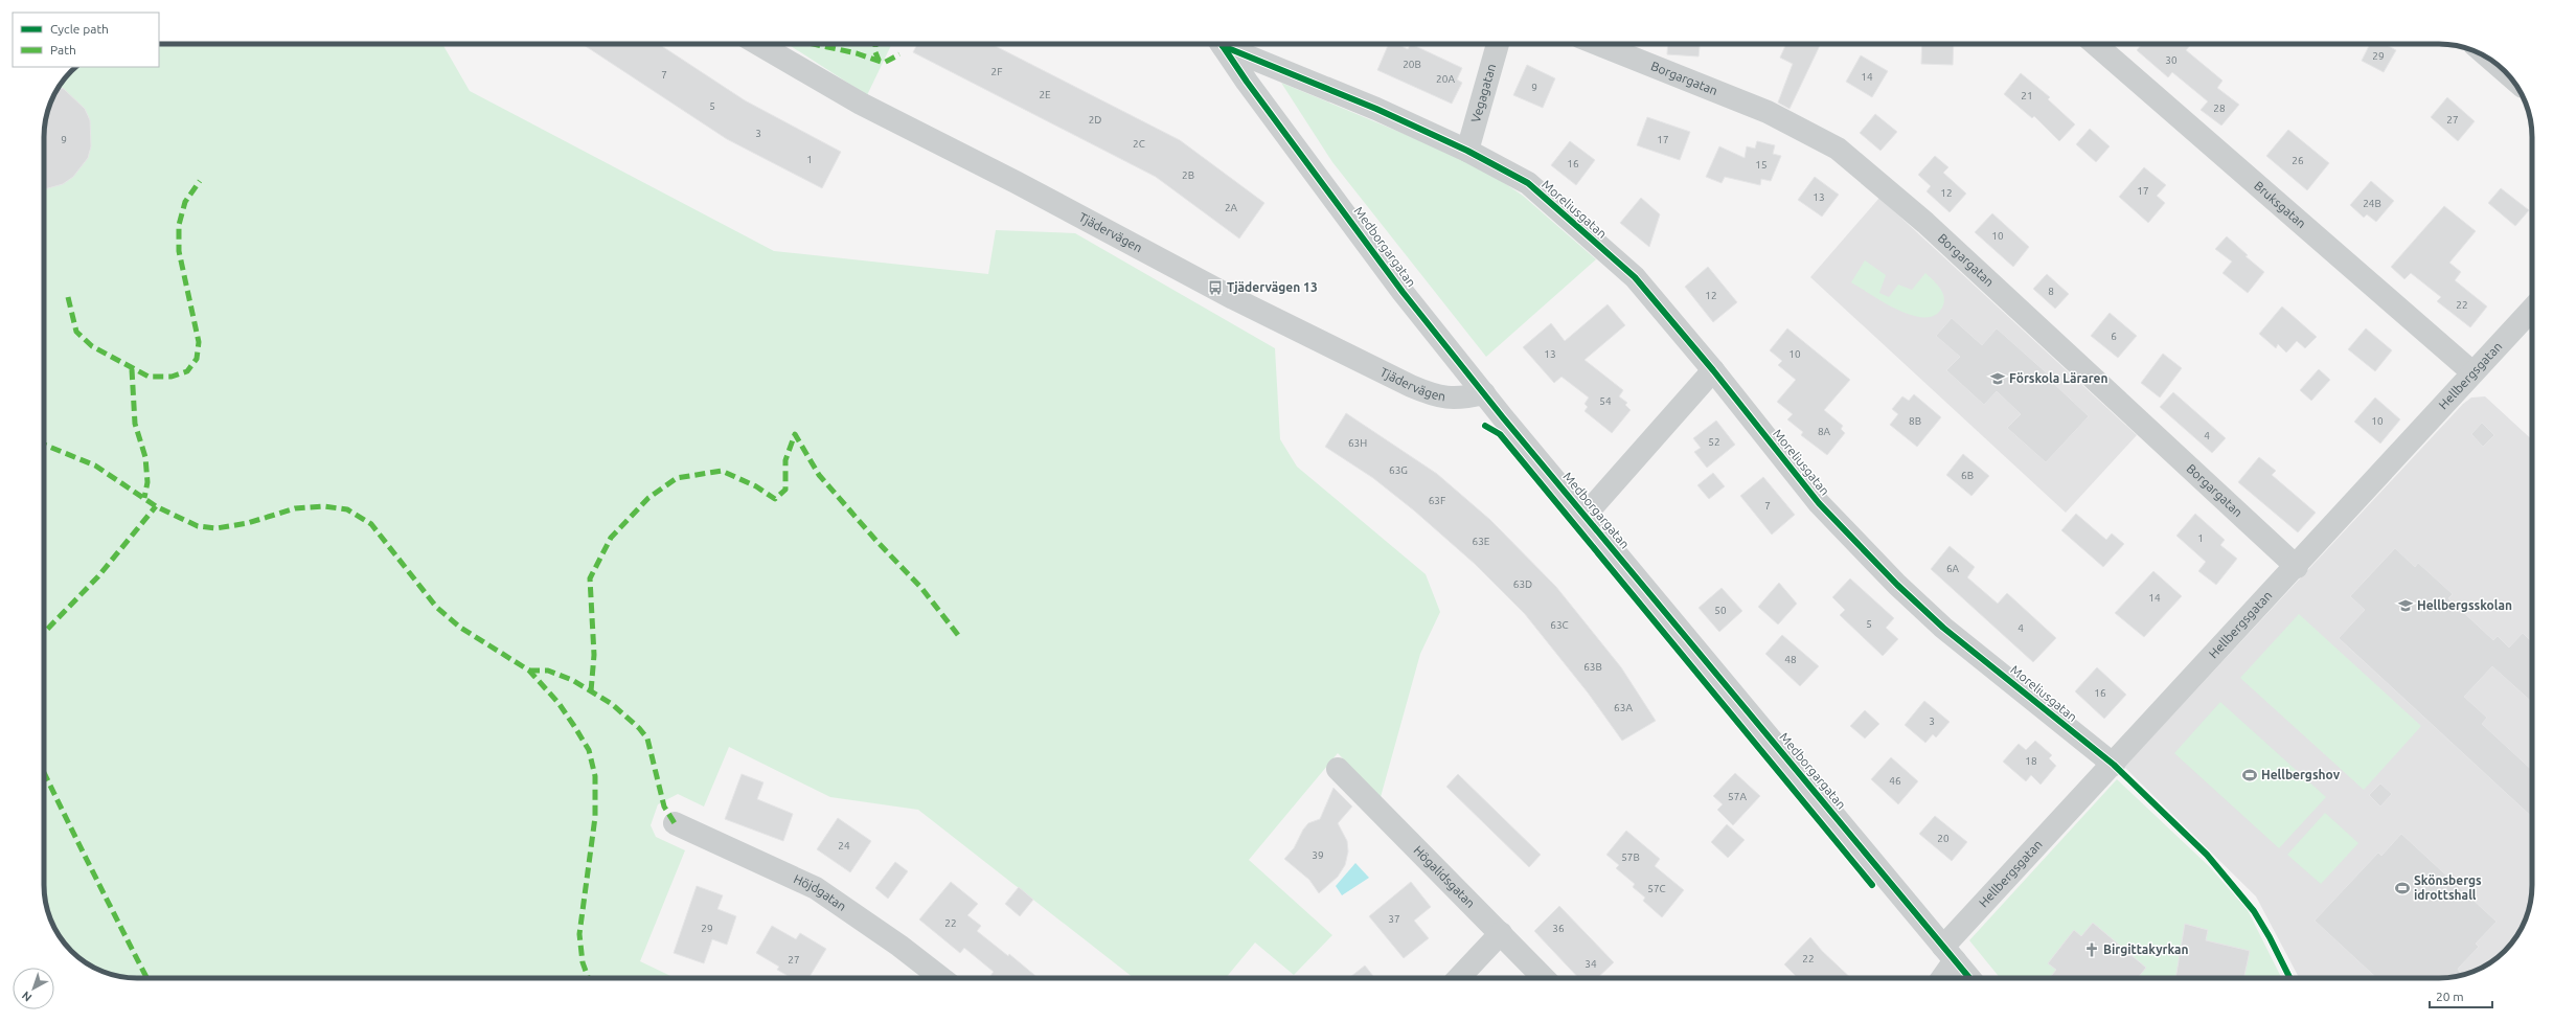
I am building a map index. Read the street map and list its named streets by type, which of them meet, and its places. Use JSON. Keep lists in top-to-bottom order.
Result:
{
  "streets": {
    "street": [
      "Borgargatan",
      "Vegagatan",
      "Bruksgatan",
      "Moreliusgatan",
      "Tjädervägen",
      "Medborgargatan",
      "Hellbergsgatan",
      "Högalidsgatan",
      "Höjdgatan"
    ]
  },
  "crossings": [
    ["Borgargatan", "Hellbergsgatan"],
    ["Vegagatan", "Moreliusgatan"],
    ["Bruksgatan", "Hellbergsgatan"],
    ["Moreliusgatan", "Hellbergsgatan"],
    ["Tjädervägen", "Medborgargatan"],
    ["Medborgargatan", "Hellbergsgatan"]
  ],
  "places": {
    "bus stop": ["Tjädervägen 13"],
    "school or university": ["Förskola Läraren", "Hellbergsskolan"],
    "sports": ["Hellbergshov", "Skönsbergs idrottshall"],
    "church": ["Birgittakyrkan"]
  },
  "house_numbers": [
    "29",
    "30",
    "20B",
    "2F",
    "7",
    "14",
    "20A",
    "9",
    "2E",
    "21",
    "5",
    "28",
    "2D",
    "27",
    "3",
    "9",
    "17",
    "2C",
    "1",
    "26",
    "16",
    "15",
    "2B",
    "17",
    "12",
    "13",
    "24B",
    "2A",
    "10",
    "8",
    "12",
    "22",
    "6",
    "13",
    "10",
    "54",
    "8B",
    "10",
    "8A",
    "4",
    "52",
    "63H",
    "63G",
    "6B",
    "63F",
    "7",
    "1",
    "63E",
    "6A",
    "63D",
    "14",
    "50",
    "5",
    "63C",
    "4",
    "48",
    "63B",
    "16",
    "63A",
    "3",
    "18",
    "46",
    "57A",
    "20",
    "24",
    "39",
    "57B",
    "57C",
    "37",
    "22",
    "29",
    "36",
    "22",
    "27",
    "34"
  ],
  "legend": ["Cycle path", "Path"],
  "scale_bar": "20 m",
  "north": "bottom left"
}
